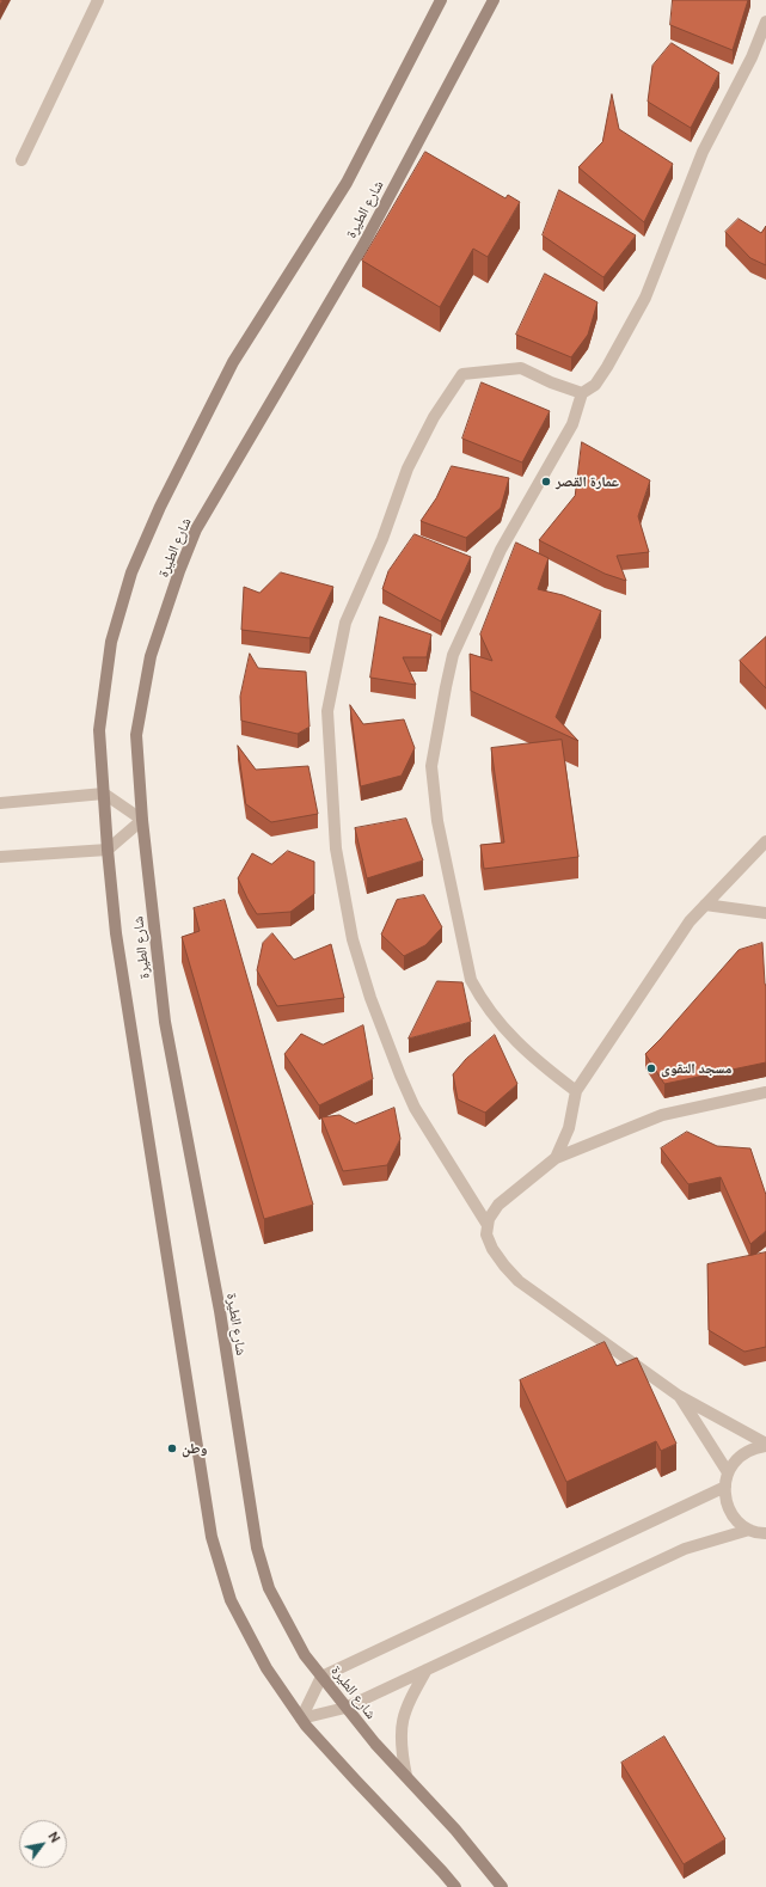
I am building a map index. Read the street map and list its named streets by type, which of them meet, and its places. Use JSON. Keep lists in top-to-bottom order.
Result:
{
  "streets": {
    "main road": ["شارع الطيرة"]
  },
  "places": ["عمارة القصر", "مسجد التقوى", "وطن"],
  "north": "top right"
}
